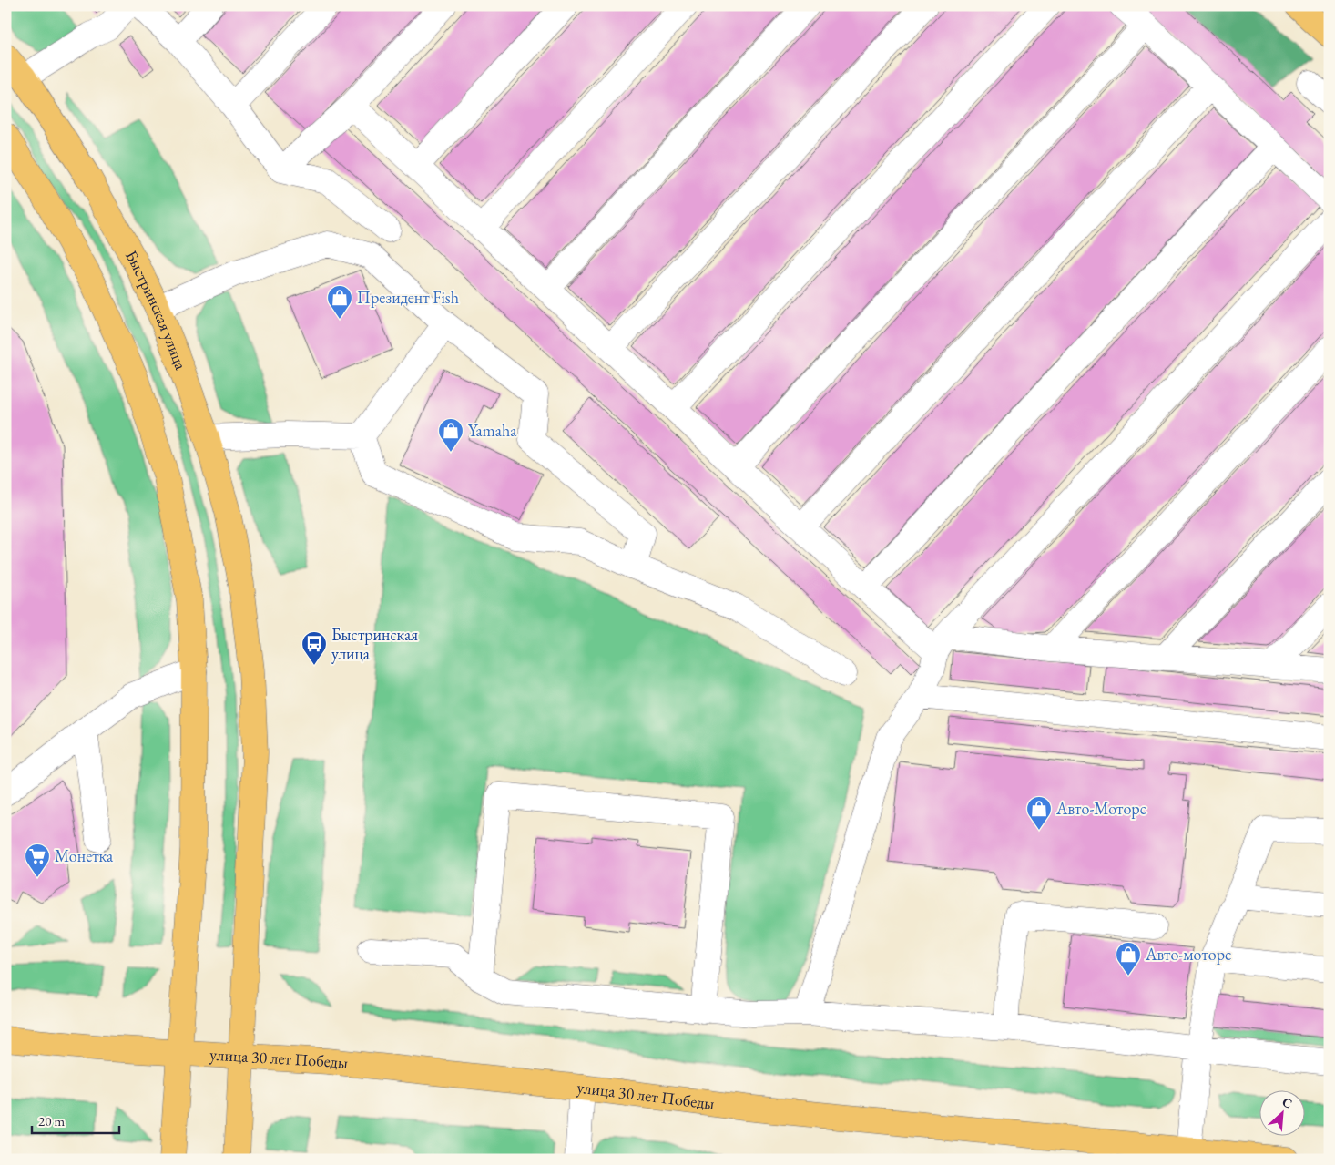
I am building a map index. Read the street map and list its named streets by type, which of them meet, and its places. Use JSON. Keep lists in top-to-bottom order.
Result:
{
  "streets": {
    "main road": ["Быстринская улица", "улица 30 лет Победы"]
  },
  "crossings": [
    ["Быстринская улица", "улица 30 лет Победы"]
  ],
  "places": {
    "shop": [
      "Президент Fish",
      "Yamaha",
      "Авто-Моторс",
      "Авто-моторс"
    ],
    "bus stop": ["Быстринская улица"],
    "supermarket": ["Монетка"]
  },
  "scale_bar": "20 m",
  "north": "top right"
}
